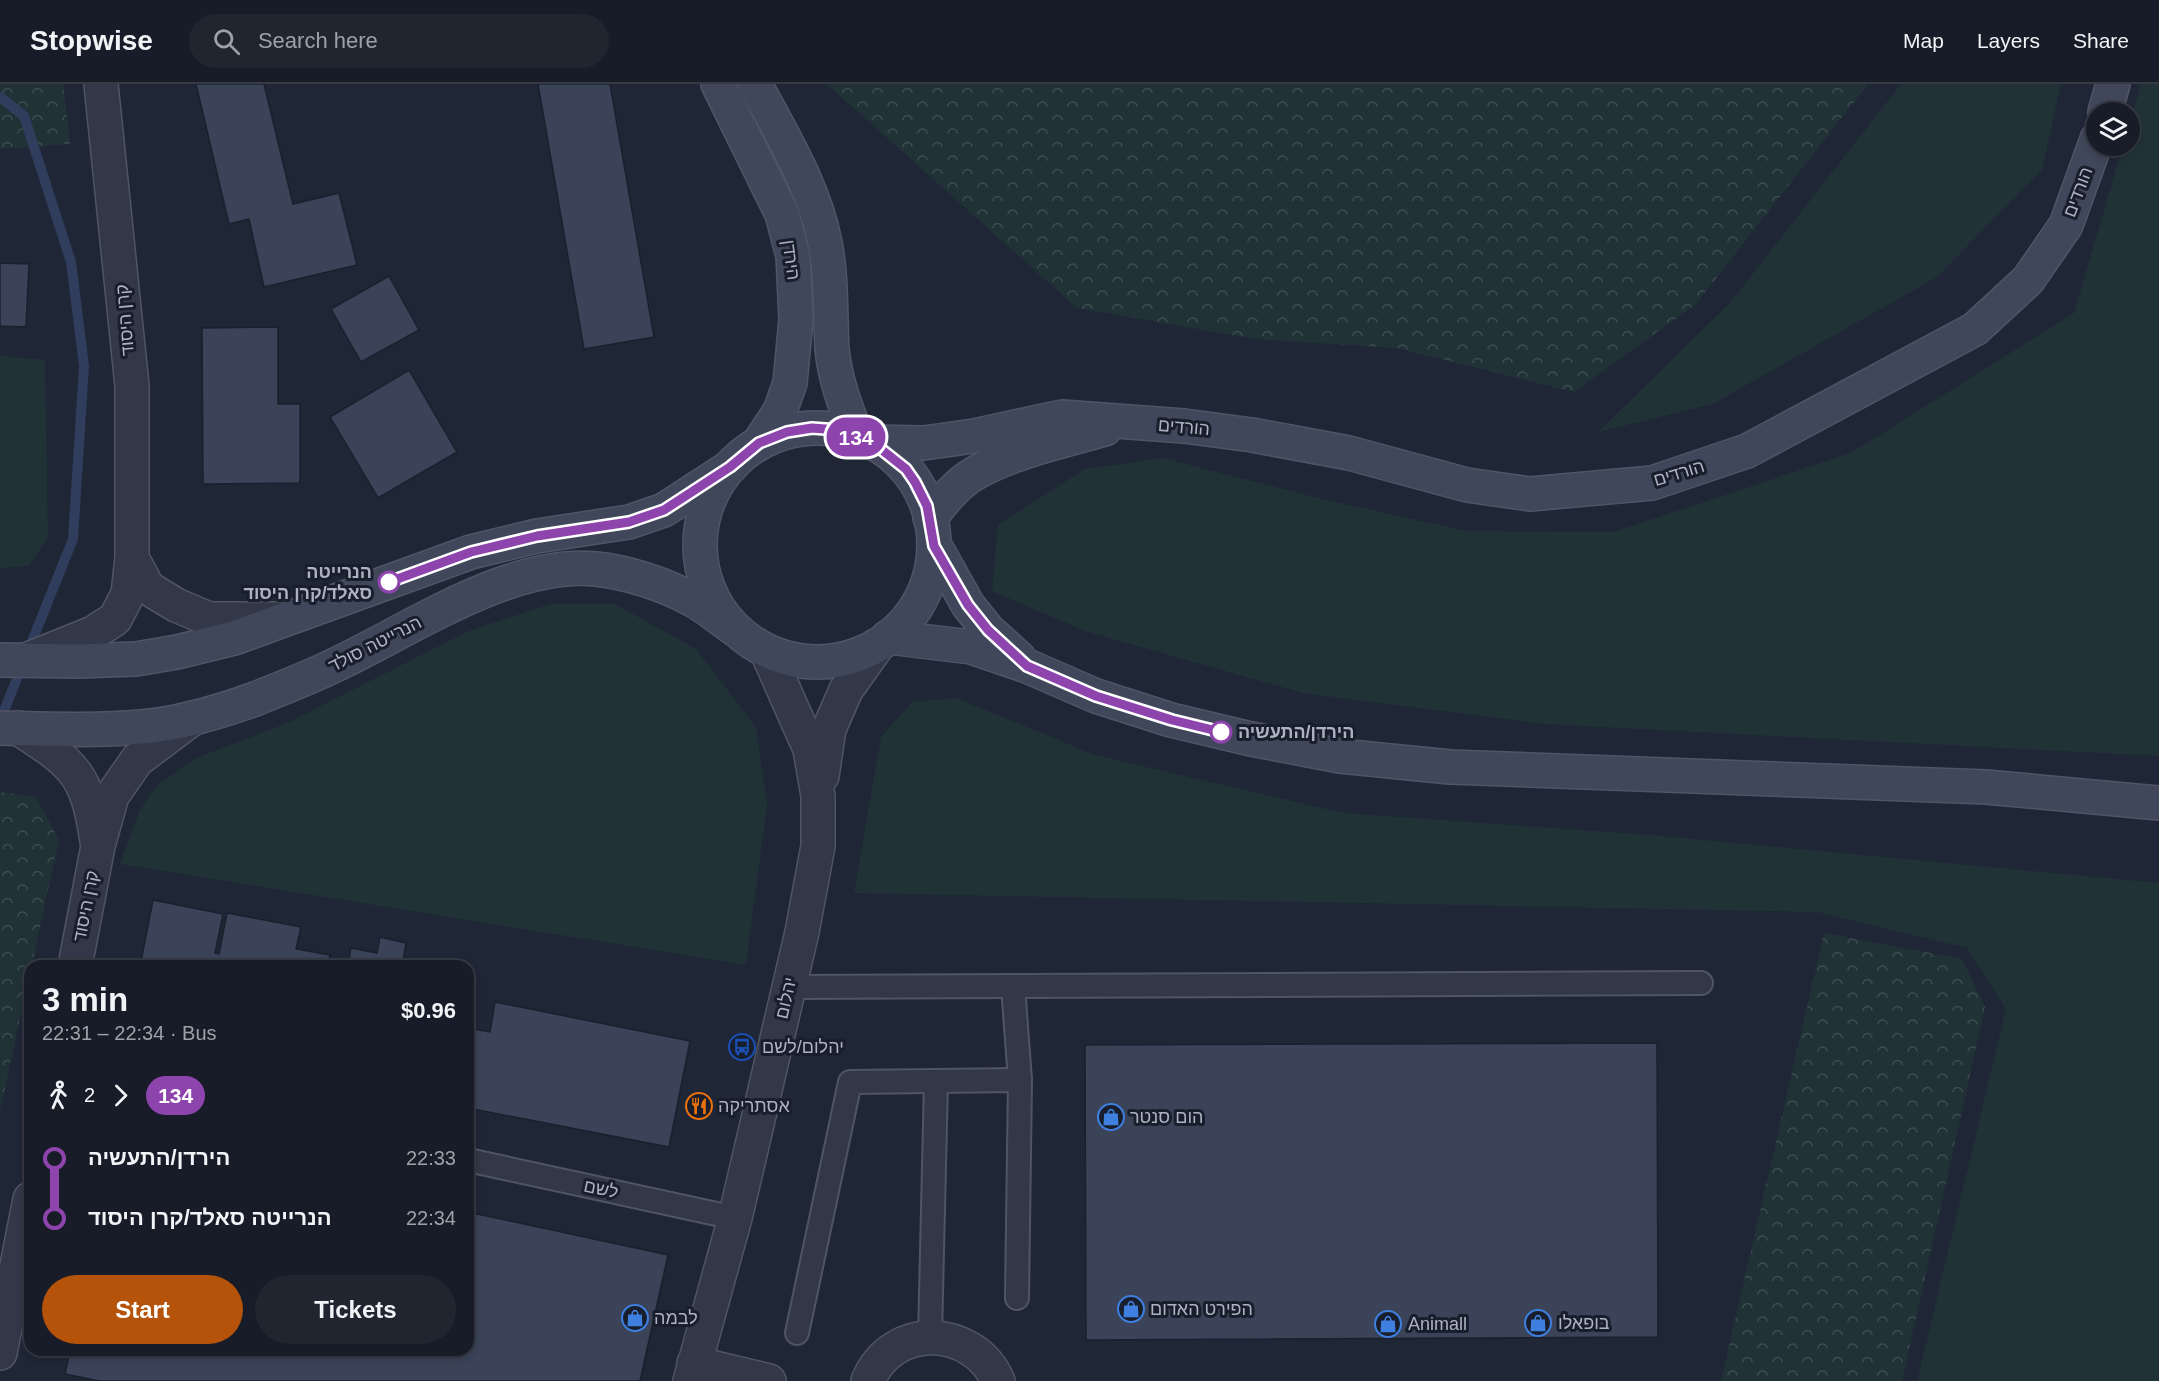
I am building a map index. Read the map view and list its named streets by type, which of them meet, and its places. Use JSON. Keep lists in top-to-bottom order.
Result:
{
  "streets": {
    "main road": ["הורדים", "הירדן", "הנרייטה סולד"],
    "street": ["קרן היסוד", "יהלום"],
    "lane": ["לשם"]
  },
  "crossings": [
    ["הורדים", "הירדן"],
    ["קרן היסוד", "הנרייטה סולד"],
    ["הנרייטה סולד", "יהלום"],
    ["יהלום", "לשם"]
  ],
  "places": {
    "other": ["הנרייטה סאלד/קרן היסוד", "הירדן/התעשיה"],
    "bus stop": ["יהלום/לשם"],
    "restaurant": ["אסתריקה"],
    "shop": [
      "הום סנטר",
      "הפירט האדום",
      "לבמה",
      "בופאלו",
      "Animall"
    ]
  },
  "lines": ["bus line 134"],
  "page": {
    "header": "Stopwise",
    "search": "Search here",
    "nav": ["Map", "Layers", "Share"],
    "on_map": "134",
    "heading": ["3 min", "22:31 – 22:34 · Bus", "$0.96"],
    "legs": ["2", "134"],
    "list": [
      {
        "name": "הירדן/התעשיה",
        "value": "22:33"
      },
      {
        "name": "הנרייטה סאלד/קרן היסוד",
        "value": "22:34"
      }
    ],
    "buttons": ["Start", "Tickets"]
  }
}
